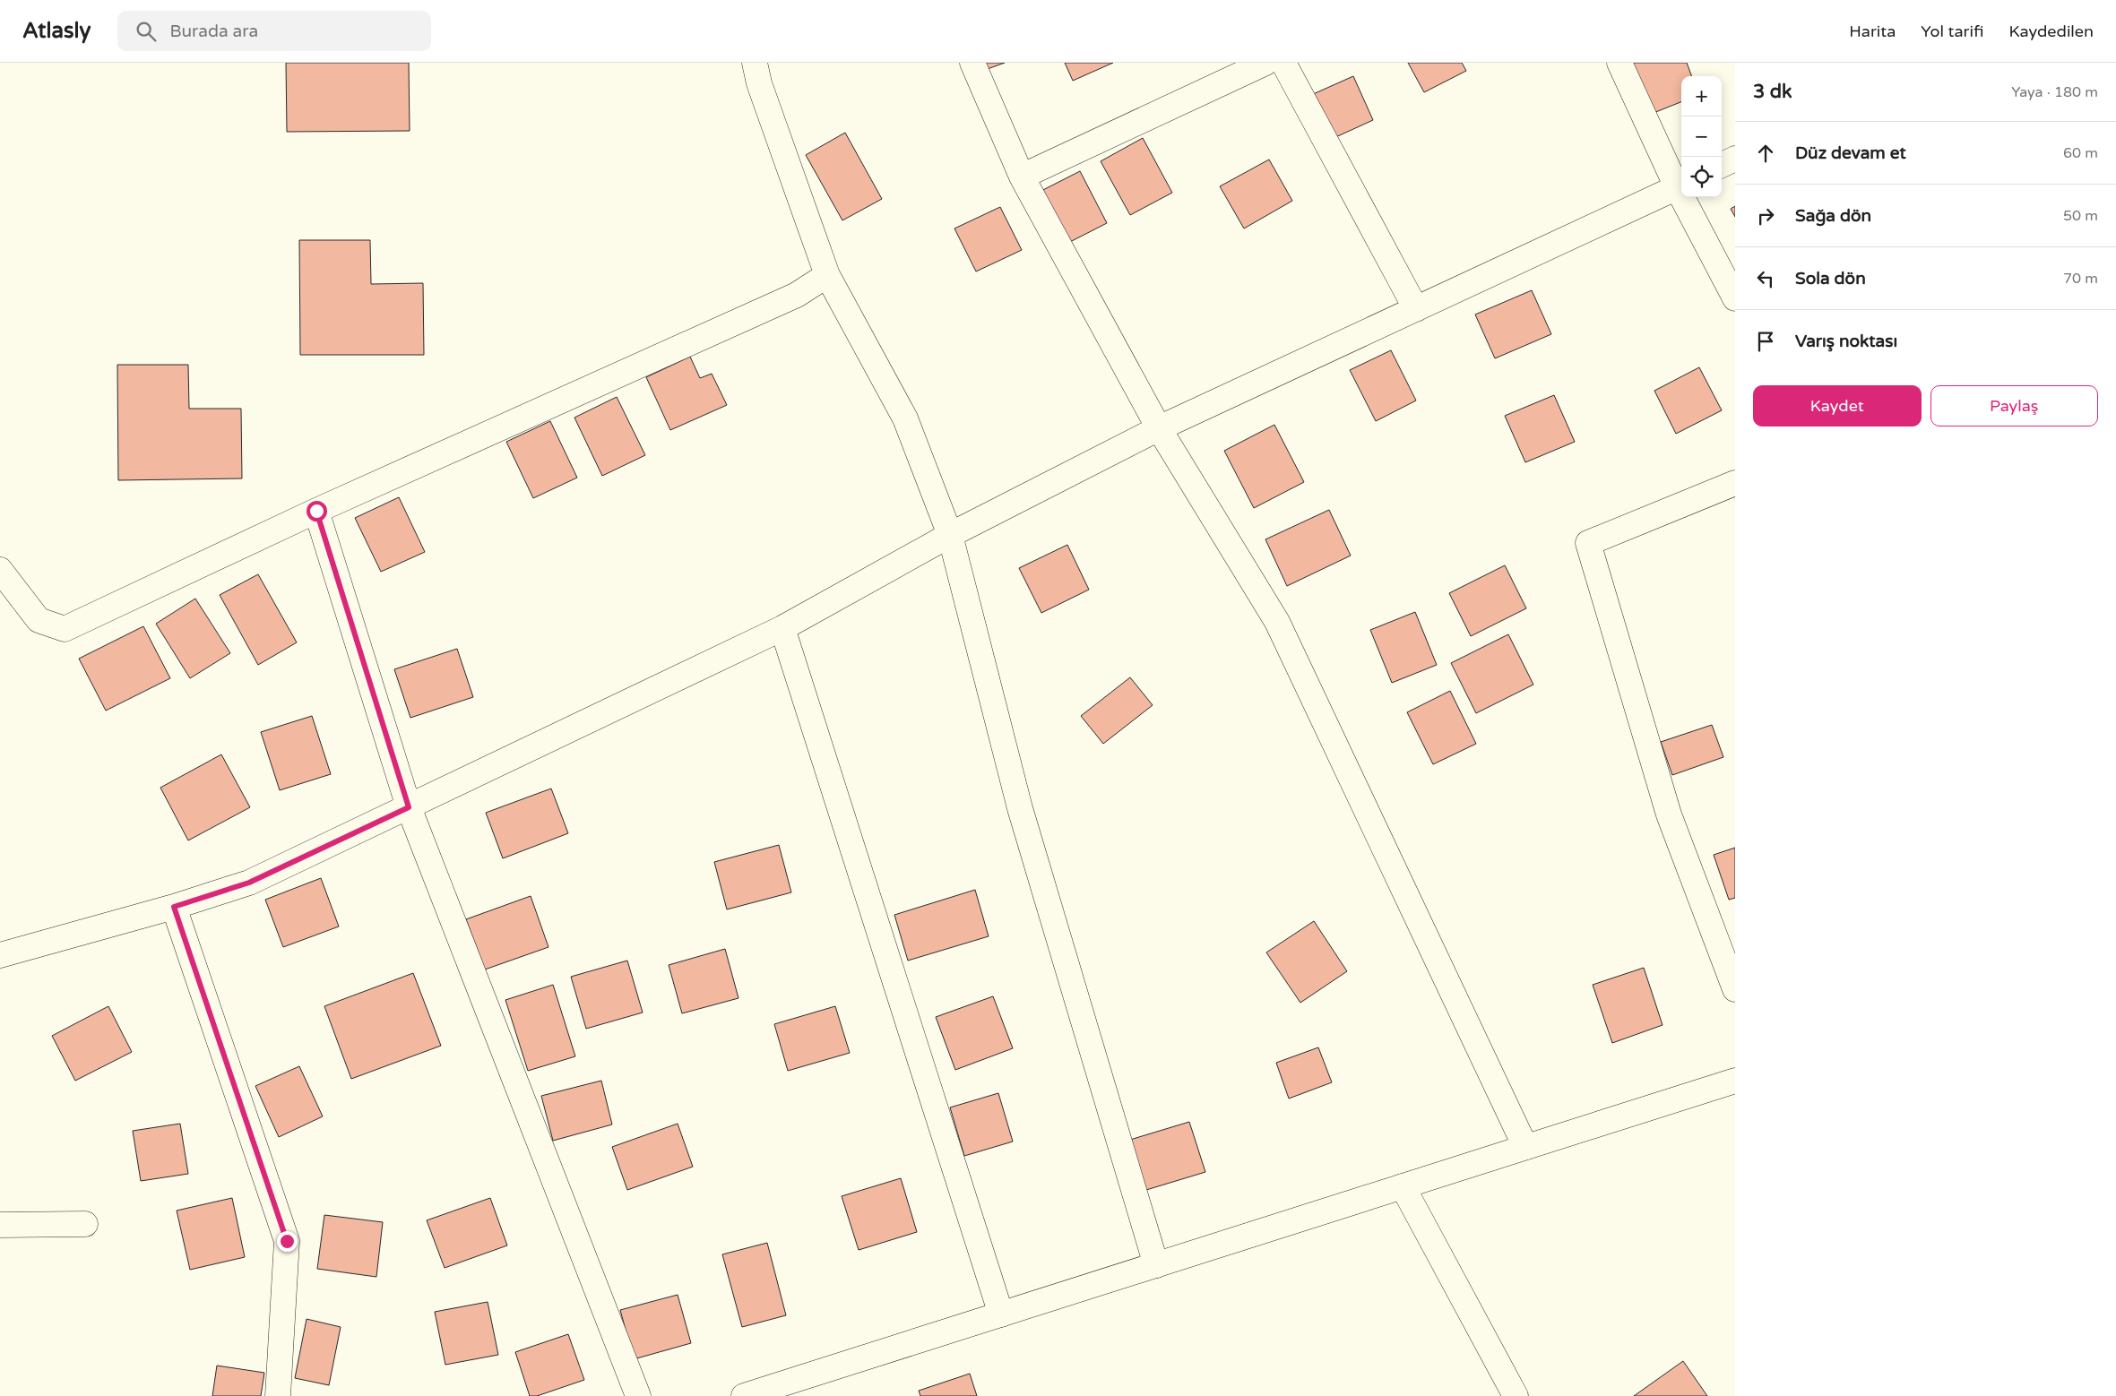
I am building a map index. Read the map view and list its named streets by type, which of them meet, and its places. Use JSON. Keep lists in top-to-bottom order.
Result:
{
  "page": {
    "header": "Atlasly",
    "search": "Burada ara",
    "nav": ["Harita", "Yol tarifi", "Kaydedilen"],
    "heading": ["3 dk", "Yaya · 180 m"],
    "map_buttons": ["+", "−"],
    "list": [
      ["Düz devam et", "60 m"],
      ["Sağa dön", "50 m"],
      ["Sola dön", "70 m"],
      "Varış noktası"
    ],
    "buttons": ["Kaydet", "Paylaş"]
  }
}
